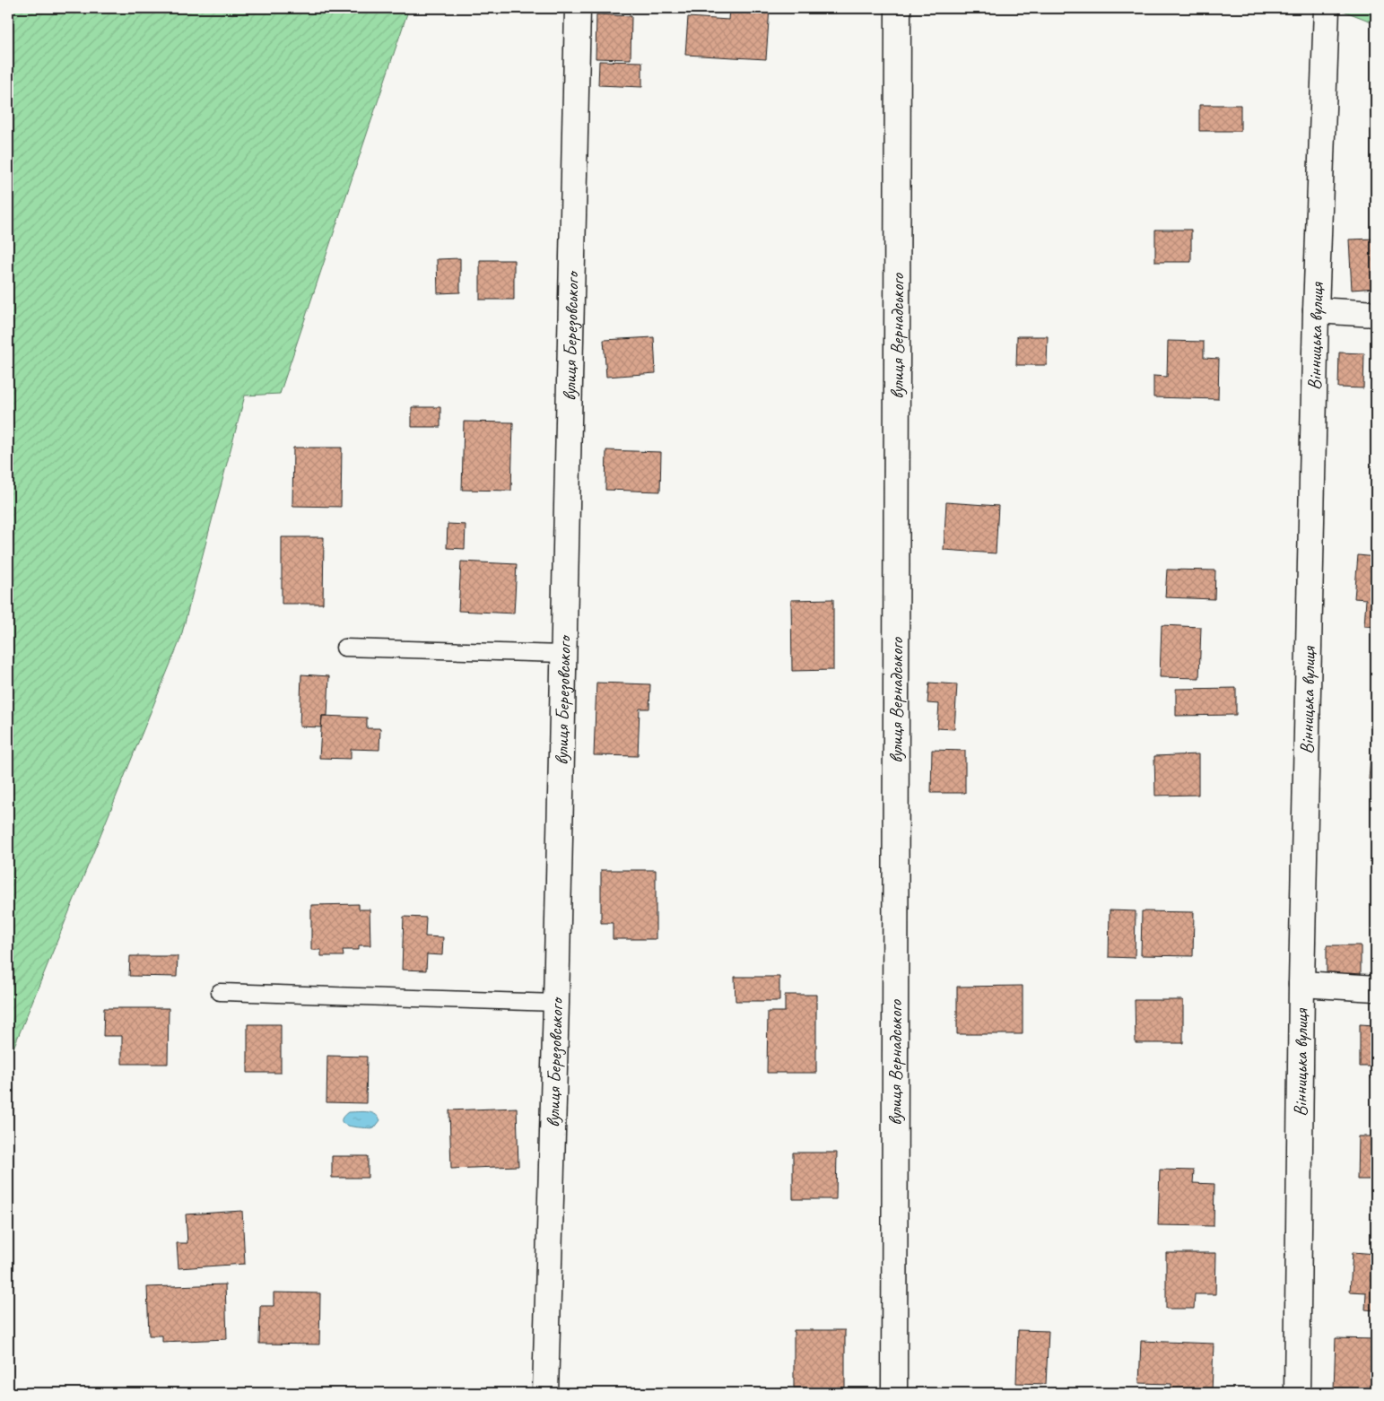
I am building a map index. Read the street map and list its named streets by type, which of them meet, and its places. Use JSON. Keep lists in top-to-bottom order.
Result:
{
  "streets": {
    "street": ["вулиця Березовського", "вулиця Вернадського", "Вінницька вулиця"]
  }
}
